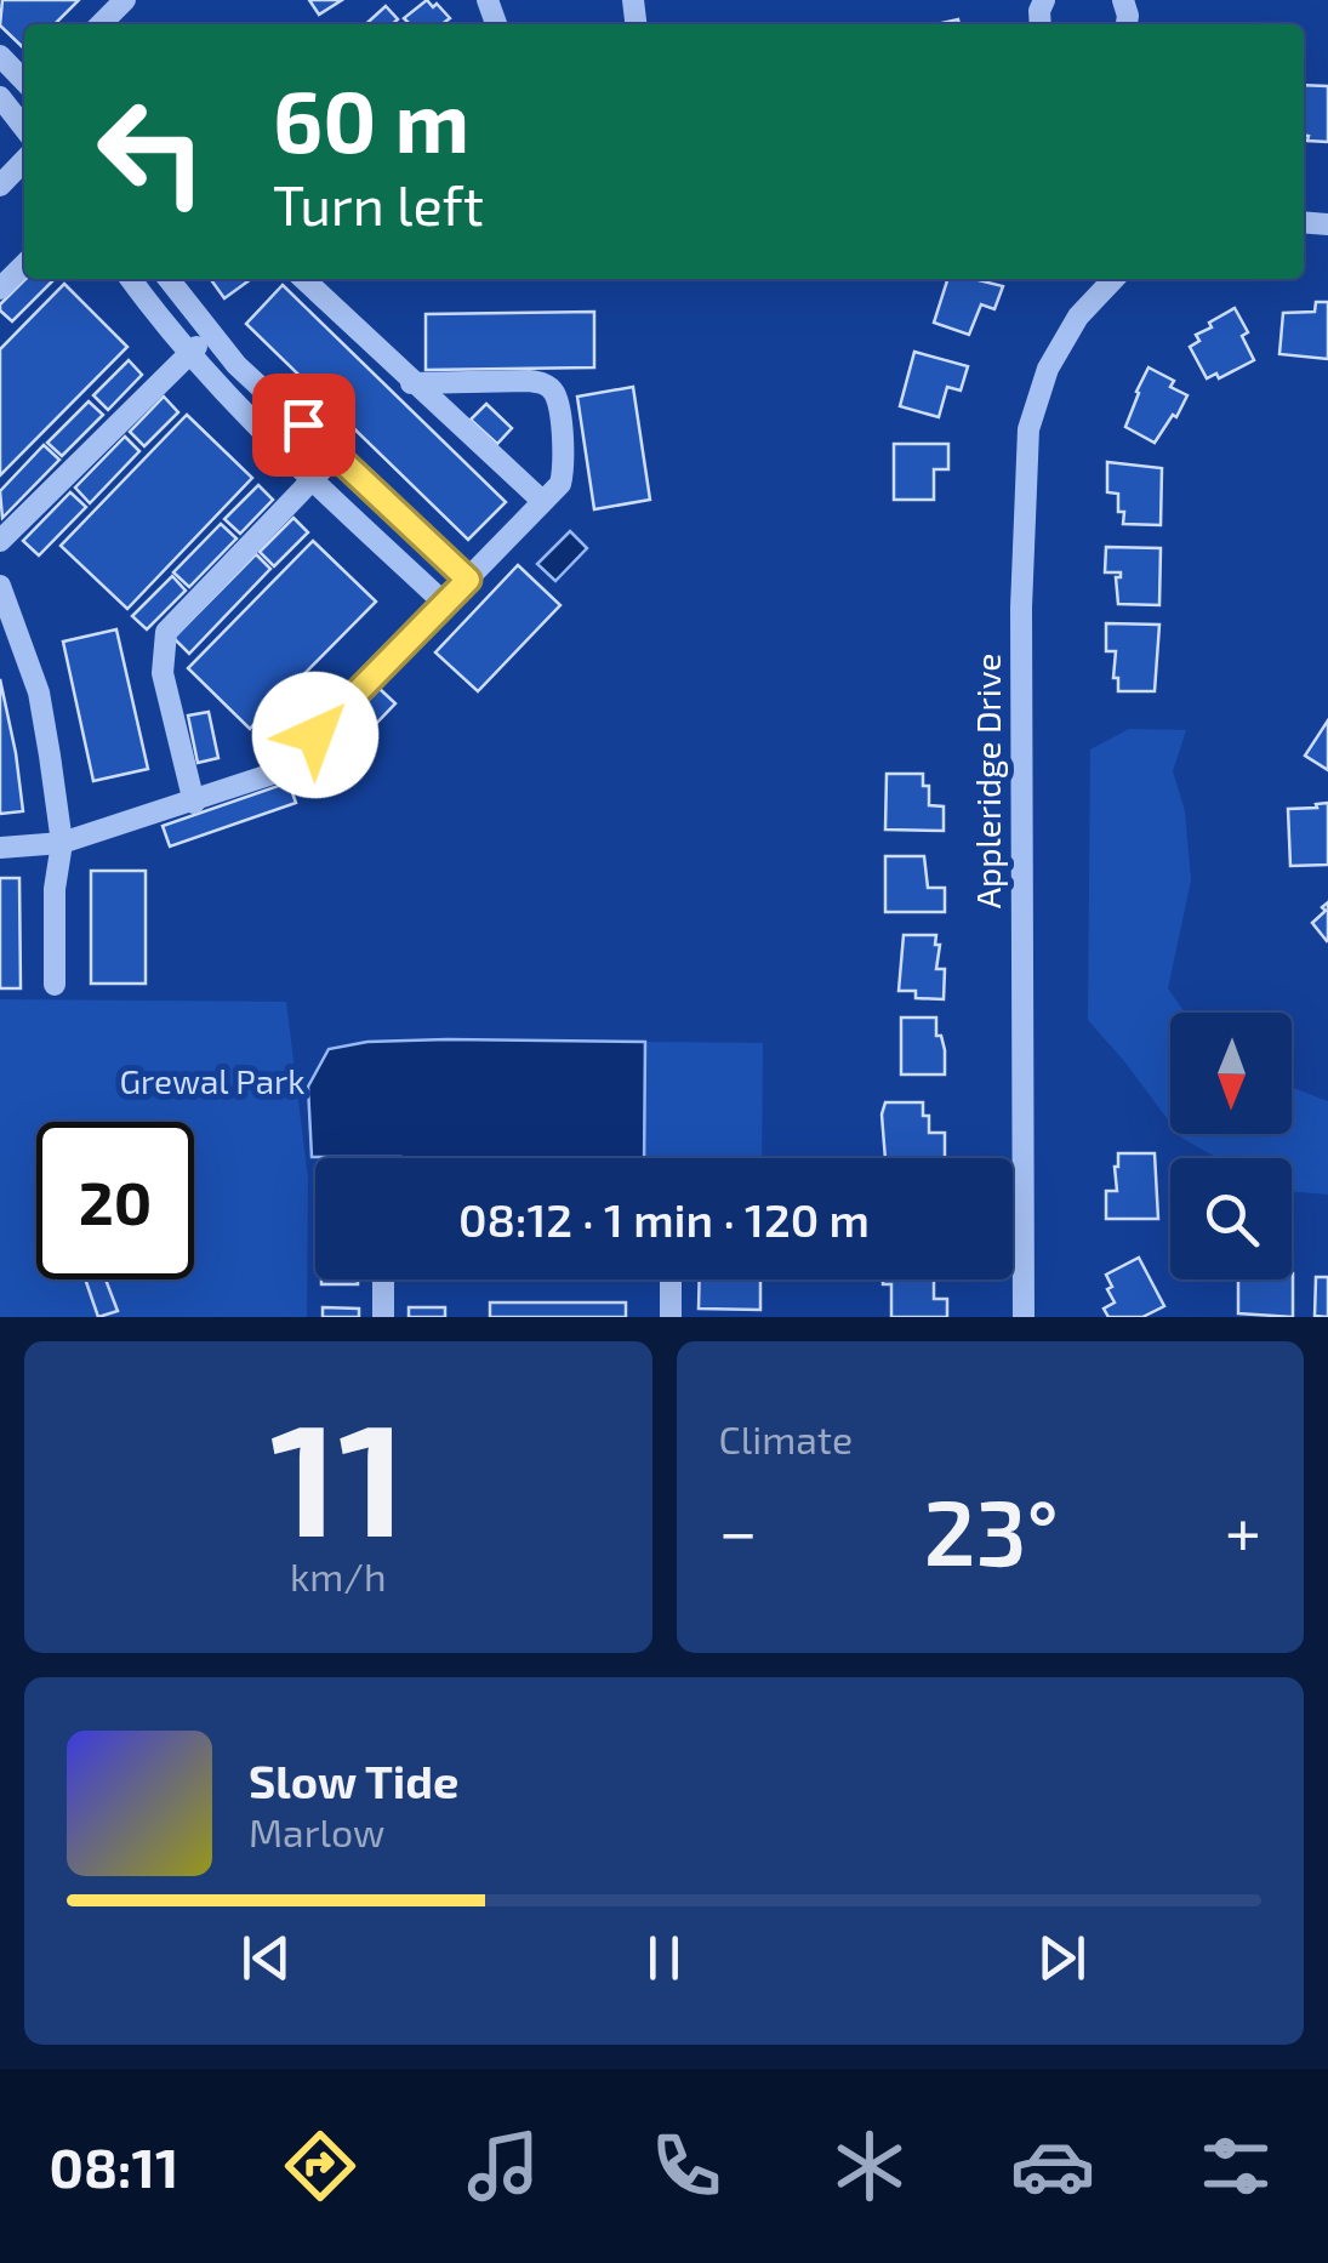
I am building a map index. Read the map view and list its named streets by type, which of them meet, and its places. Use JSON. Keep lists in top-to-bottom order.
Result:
{
  "streets": {
    "street": ["Appleridge Drive"]
  },
  "parks": ["Grewal Park"],
  "north": "bottom",
  "page": {
    "turn": ["60 m", "Turn left"],
    "limit": "20",
    "trip": "08:12 · 1 min · 120 m",
    "tile": [
      ["11", "km/h"],
      "Climate"
    ],
    "heat": ["−", "23°", "+"],
    "song": ["Slow Tide", "Marlow"],
    "tabs": "08:11"
  }
}
